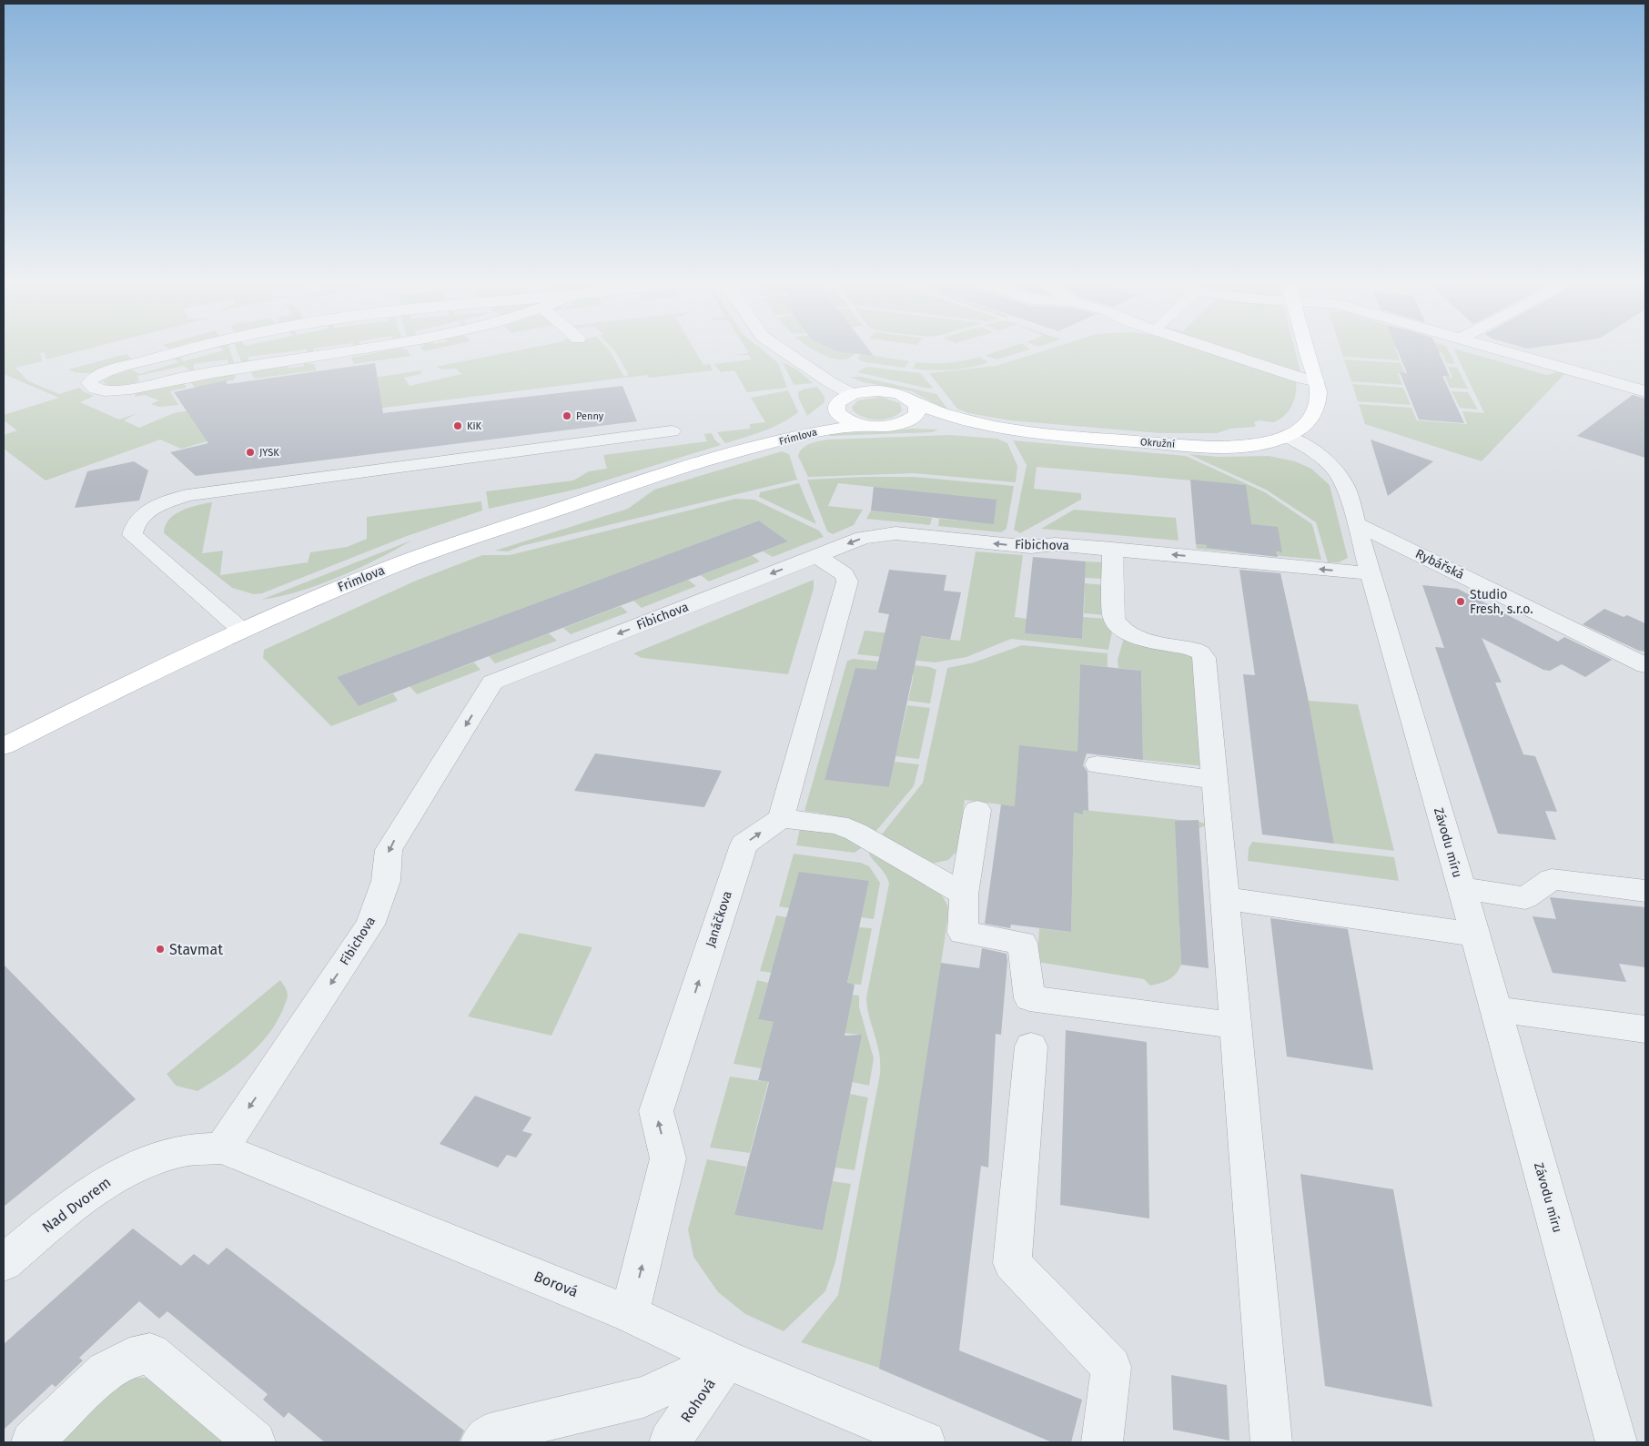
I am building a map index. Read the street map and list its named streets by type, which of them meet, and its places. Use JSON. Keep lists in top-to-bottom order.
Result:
{
  "streets": {
    "main road": ["Frimlova", "Okružní"],
    "street": [
      "Fibichova",
      "Rybářská",
      "Závodu míru",
      "Janáčkova",
      "Nad Dvorem",
      "Borová",
      "Rohová"
    ]
  },
  "crossings": [
    ["Frimlova", "Okružní"],
    ["Okružní", "Závodu míru"],
    ["Fibichova", "Závodu míru"],
    ["Fibichova", "Borová"],
    ["Rybářská", "Závodu míru"],
    ["Janáčkova", "Borová"],
    ["Nad Dvorem", "Borová"],
    ["Borová", "Rohová"]
  ],
  "one_way": ["Fibichova", "Janáčkova"],
  "places": [
    "Penny",
    "KiK",
    "JYSK",
    "Studio Fresh, s.r.o.",
    "Stavmat"
  ]
}
